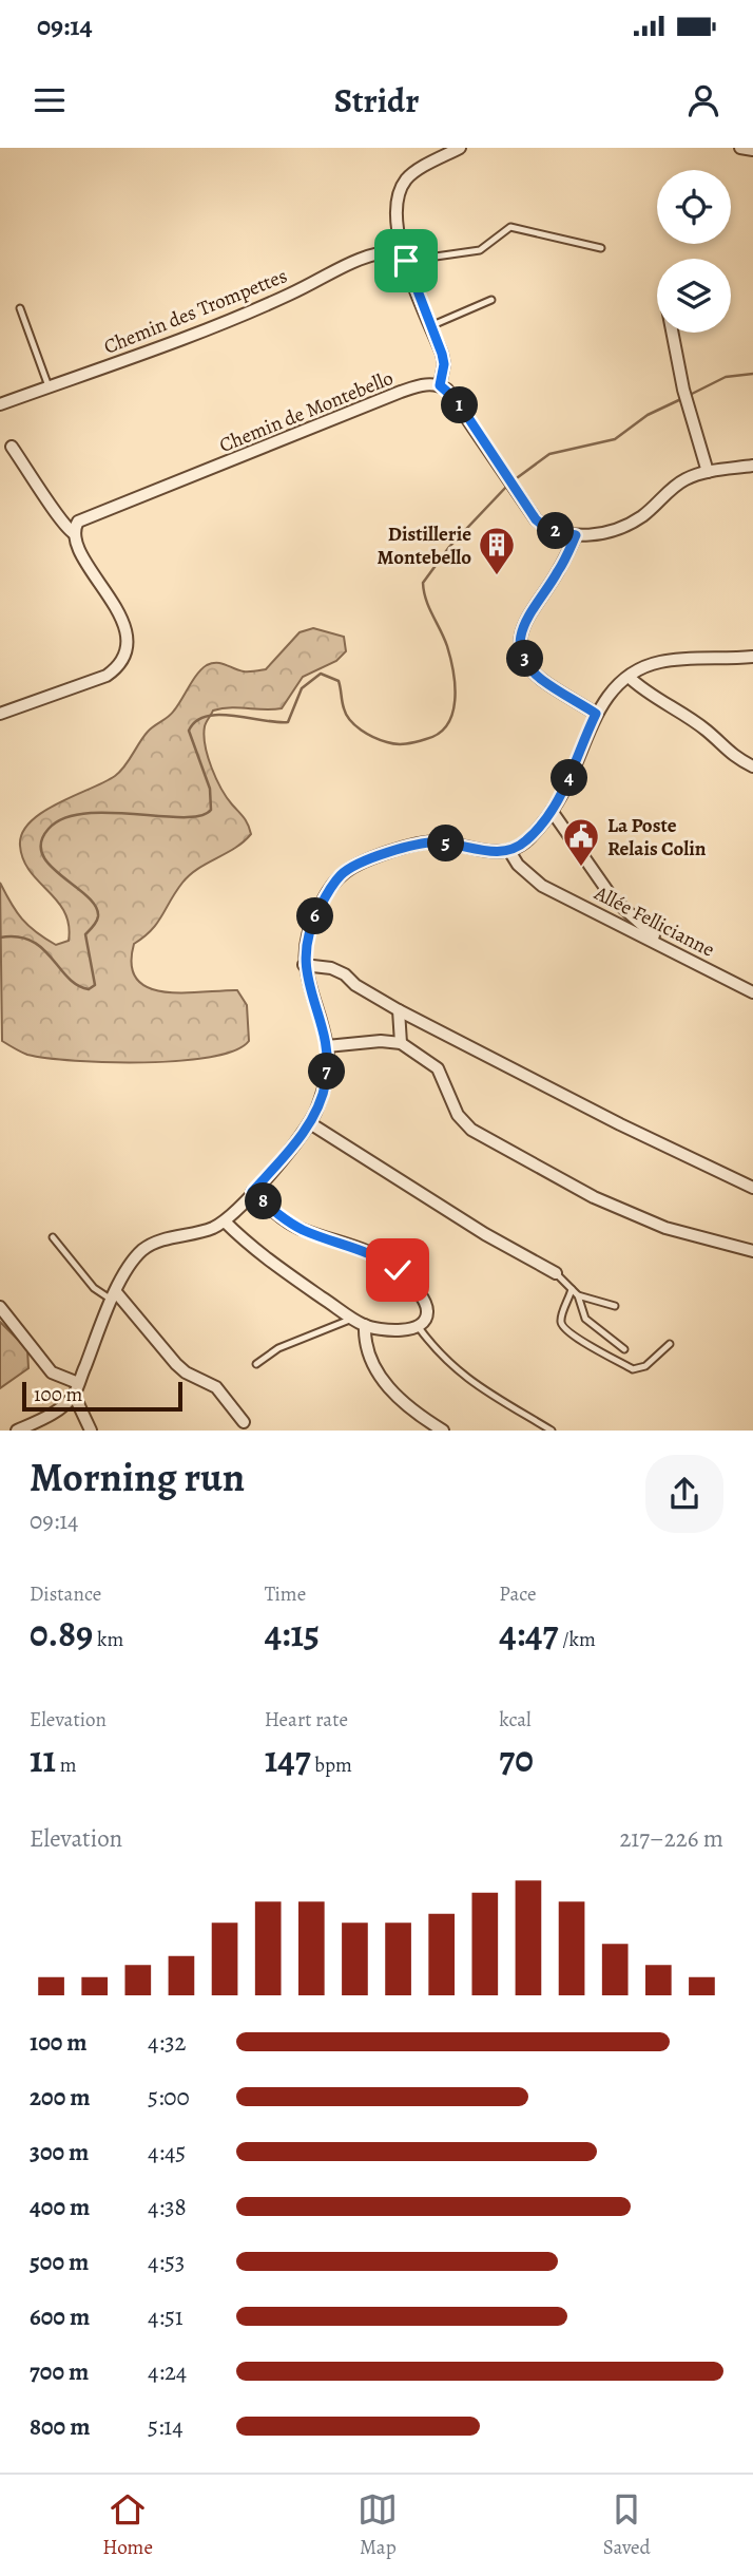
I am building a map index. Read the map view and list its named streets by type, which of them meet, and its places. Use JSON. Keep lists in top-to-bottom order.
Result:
{
  "streets": {
    "street": ["Chemin des Trompettes", "Chemin de Montebello", "Allée Fellicianne"]
  },
  "places": {
    "building": ["Distillerie Montebello"],
    "public building": ["La Poste Relais Colin"]
  },
  "scale_bar": "100 m",
  "page": {
    "status": "09:14",
    "header": "Stridr",
    "pins": [
      "1",
      "2",
      "3",
      "4",
      "5",
      "6",
      "7",
      "8"
    ],
    "scale": "100 m",
    "heading": ["Morning run", "09:14"],
    "stats": [
      ["Distance", "0.89 km"],
      ["Time", "4:15"],
      ["Pace", "4:47 /km"],
      ["Elevation", "11 m"],
      ["Heart rate", "147 bpm"],
      ["kcal", "70"]
    ],
    "chart": ["Elevation", "217–226 m"],
    "list": [
      {
        "name": "100 m",
        "note": "4:32"
      },
      {
        "name": "200 m",
        "note": "5:00"
      },
      {
        "name": "300 m",
        "note": "4:45"
      },
      {
        "name": "400 m",
        "note": "4:38"
      },
      {
        "name": "500 m",
        "note": "4:53"
      },
      {
        "name": "600 m",
        "note": "4:51"
      },
      {
        "name": "700 m",
        "note": "4:24"
      },
      {
        "name": "800 m",
        "note": "5:14"
      }
    ],
    "tabs": ["Home", "Map", "Saved"]
  }
}
